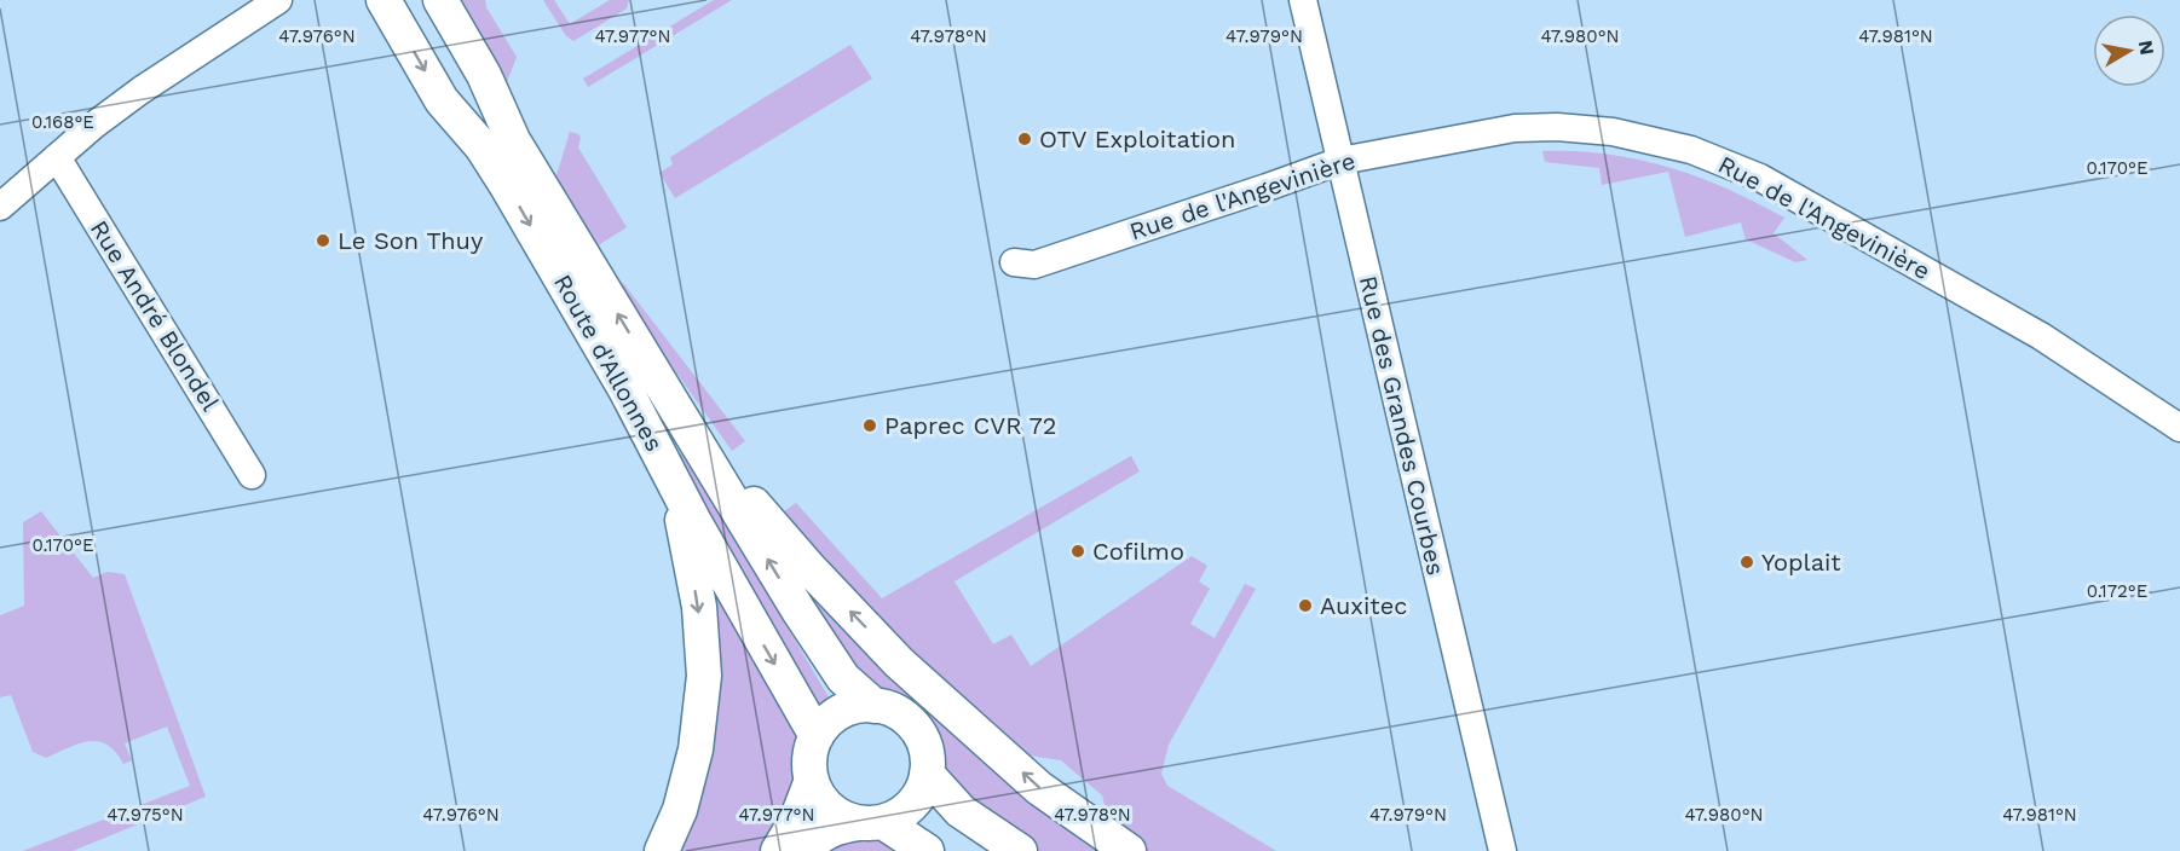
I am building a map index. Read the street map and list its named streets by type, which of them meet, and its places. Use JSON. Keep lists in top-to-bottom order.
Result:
{
  "streets": {
    "main road": ["Route d'Allonnes"],
    "street": ["Rue de l'Angevinière", "Rue André Blondel", "Rue des Grandes Courbes"]
  },
  "crossings": [
    ["Rue de l'Angevinière", "Rue des Grandes Courbes"]
  ],
  "places": [
    "OTV Exploitation",
    "Le Son Thuy",
    "Paprec CVR 72",
    "Cofilmo",
    "Yoplait",
    "Auxitec"
  ],
  "north": "right",
  "coordinates": [
    "47.976°N",
    "47.977°N",
    "47.978°N",
    "47.979°N",
    "47.980°N",
    "47.981°N",
    "0.168°E",
    "0.170°E",
    "0.172°E",
    "47.975°N"
  ]
}
